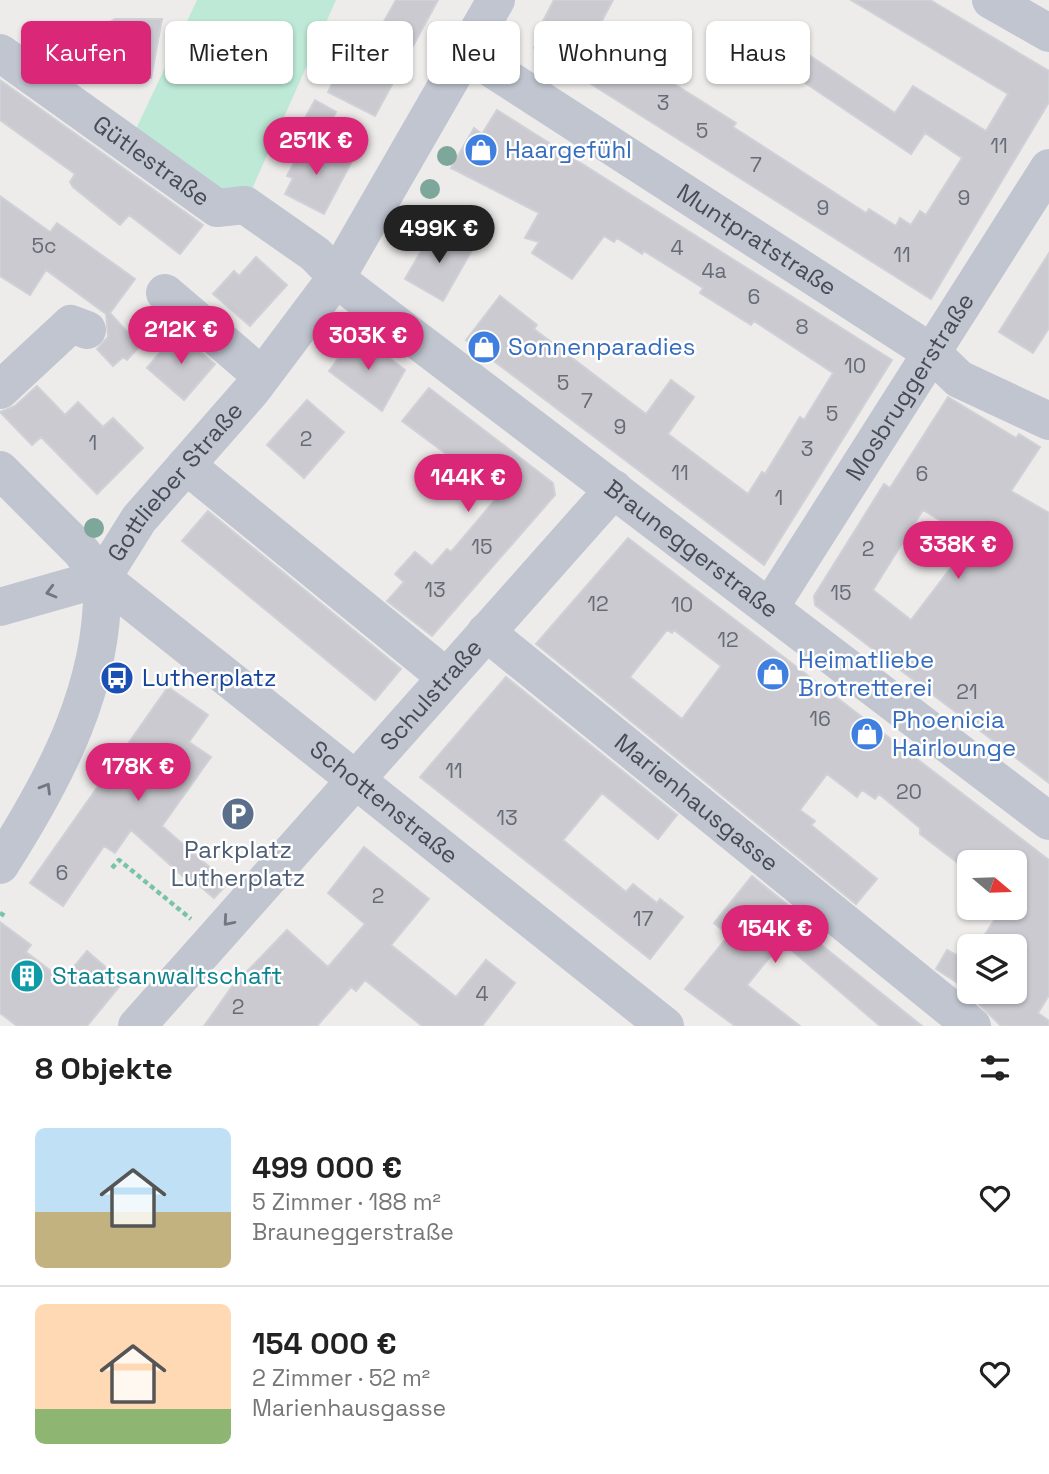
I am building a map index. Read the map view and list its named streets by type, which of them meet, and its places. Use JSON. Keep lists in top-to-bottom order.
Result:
{
  "streets": {
    "street": [
      "Gütlestraße",
      "Muntpratstraße",
      "Mosbruggerstraße",
      "Gottlieber Straße",
      "Brauneggerstraße",
      "Schulstraße",
      "Schottenstraße",
      "Marienhausgasse"
    ]
  },
  "crossings": [
    ["Gütlestraße", "Gottlieber Straße"],
    ["Gütlestraße", "Brauneggerstraße"],
    ["Muntpratstraße", "Mosbruggerstraße"],
    ["Mosbruggerstraße", "Brauneggerstraße"],
    ["Gottlieber Straße", "Brauneggerstraße"],
    ["Gottlieber Straße", "Schottenstraße"],
    ["Brauneggerstraße", "Schulstraße"],
    ["Schulstraße", "Schottenstraße"],
    ["Schulstraße", "Marienhausgasse"]
  ],
  "places": {
    "shop": [
      "Haargefühl",
      "Sonnenparadies",
      "Heimatliebe Brotretterei",
      "Phoenicia Hairlounge"
    ],
    "bus stop": ["Lutherplatz"],
    "parking": ["Parkplatz Lutherplatz"],
    "building": ["Staatsanwaltschaft"]
  },
  "house_numbers": [
    "3",
    "5",
    "11",
    "7",
    "9",
    "9",
    "5c",
    "4",
    "11",
    "4a",
    "6",
    "8",
    "10",
    "5",
    "7",
    "5",
    "9",
    "2",
    "1",
    "3",
    "11",
    "6",
    "1",
    "15",
    "2",
    "13",
    "15",
    "12",
    "10",
    "12",
    "21",
    "16",
    "11",
    "20",
    "13",
    "6",
    "2",
    "17",
    "4",
    "2"
  ],
  "north": "right",
  "page": {
    "chip": [
      "Kaufen",
      "Mieten",
      "Filter",
      "Neu",
      "Wohnung",
      "Haus"
    ],
    "price": [
      "251K €",
      "499K €",
      "212K €",
      "303K €",
      "144K €",
      "338K €",
      "178K €",
      "154K €"
    ],
    "heading": "8 Objekte",
    "list": [
      {
        "name": "499 000 €",
        "note": "5 Zimmer · 188 m² · Brauneggerstraße"
      },
      {
        "name": "154 000 €",
        "note": "2 Zimmer · 52 m² · Marienhausgasse"
      }
    ]
  }
}
